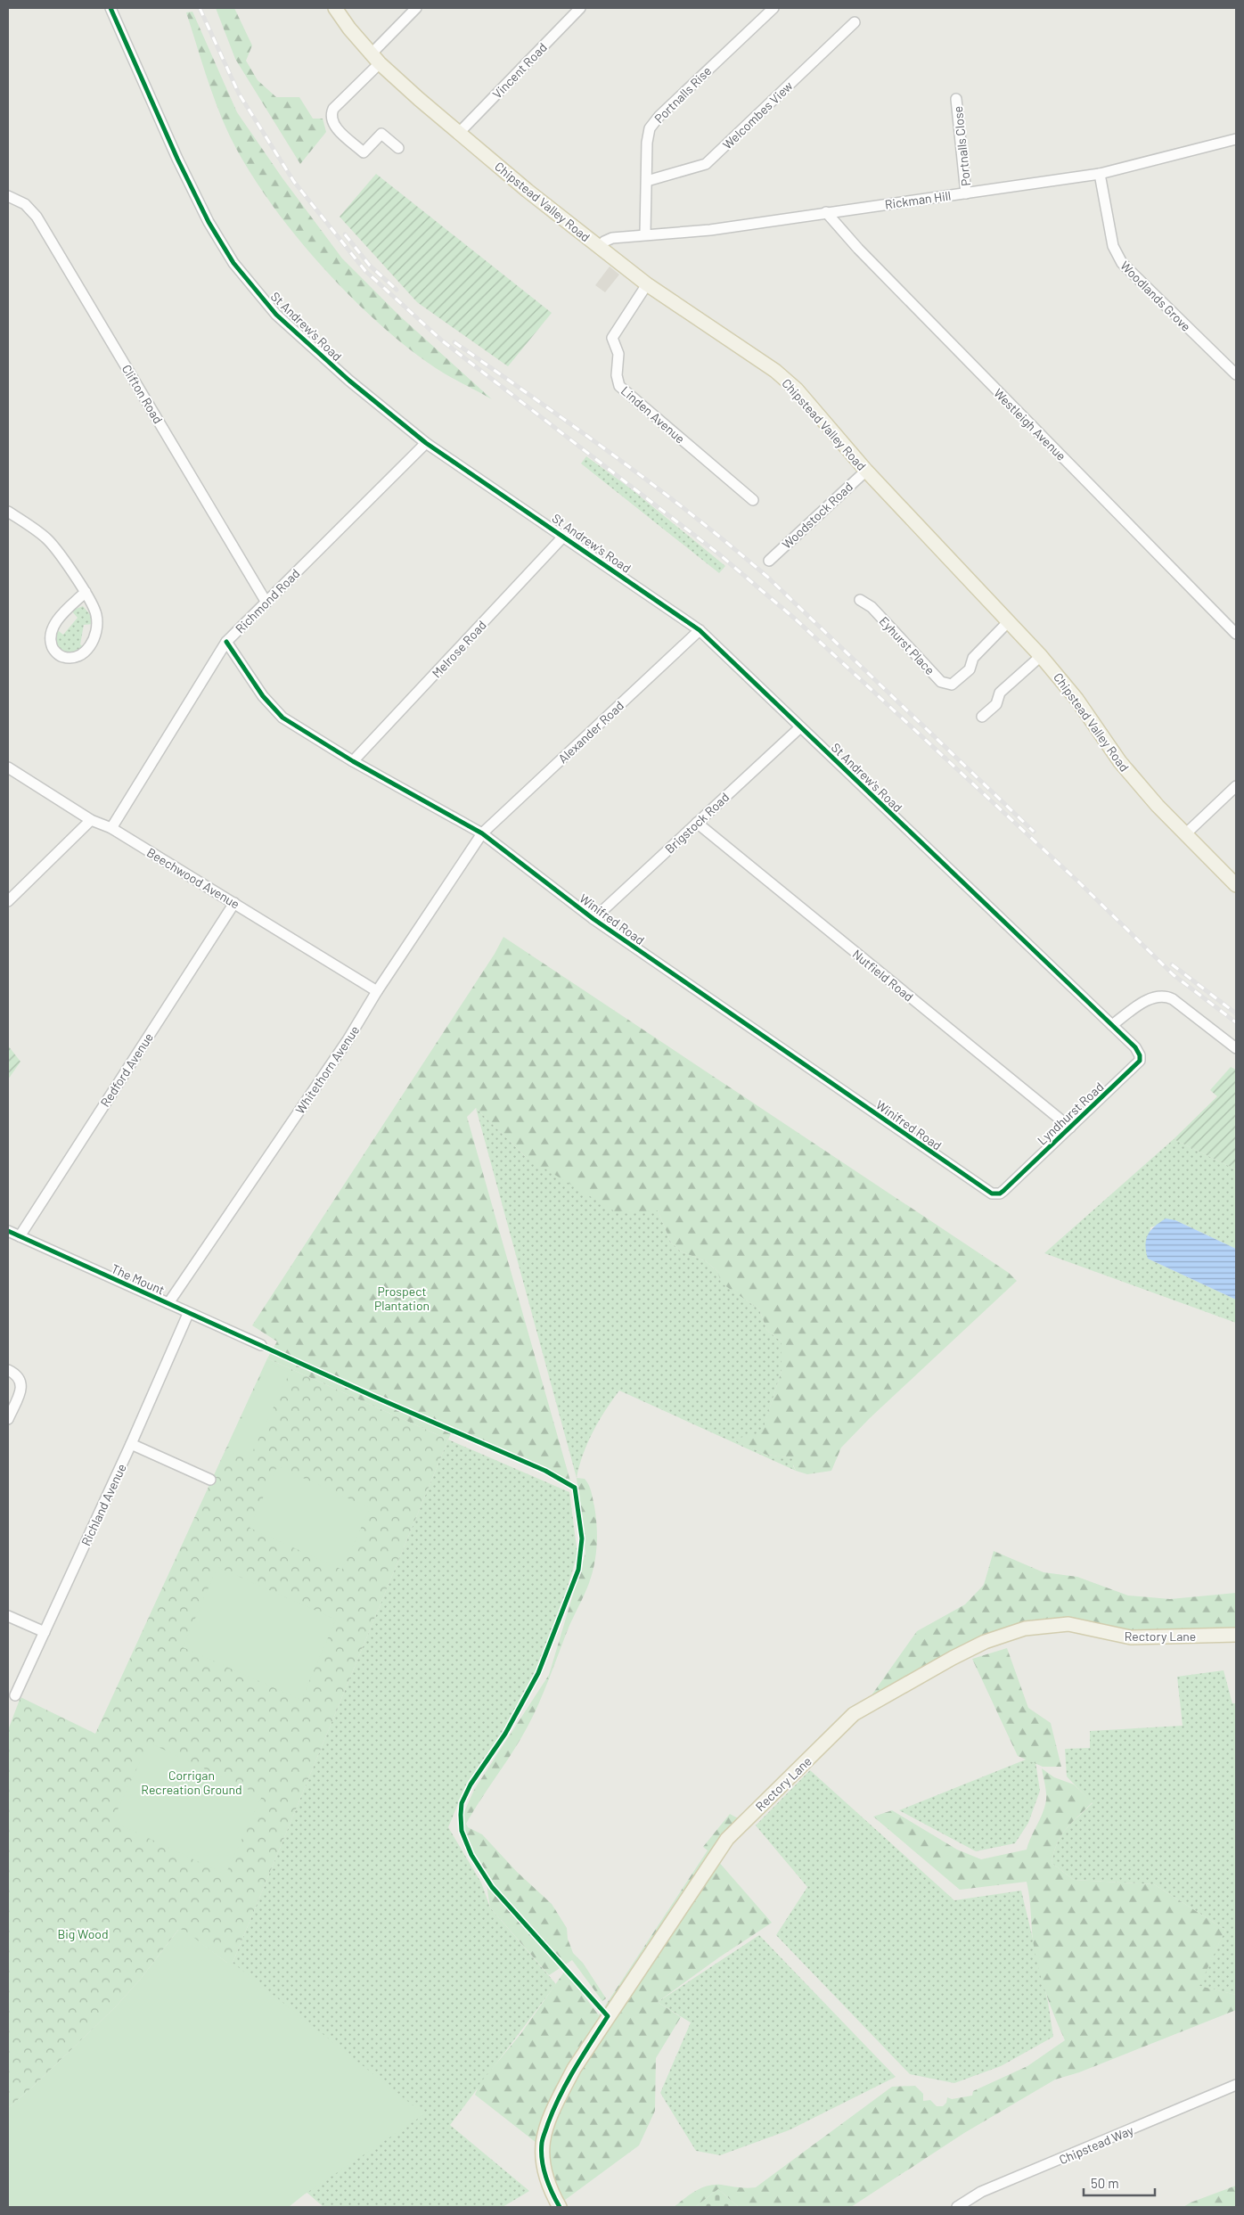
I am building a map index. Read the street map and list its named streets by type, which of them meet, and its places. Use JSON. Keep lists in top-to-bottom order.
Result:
{
  "streets": {
    "main road": ["Chipstead Valley Road", "Rectory Lane"],
    "street": [
      "Vincent Road",
      "Portnalls Rise",
      "Welcombes View",
      "Portnalls Close",
      "Rickman Hill",
      "Woodlands Grove",
      "St Andrew's Road",
      "Clifton Road",
      "Linden Avenue",
      "Westleigh Avenue",
      "Woodstock Road",
      "Richmond Road",
      "Eyhurst Place",
      "Melrose Road",
      "Alexander Road",
      "Brigstock Road",
      "Beechwood Avenue",
      "Winifred Road",
      "Nutfield Road",
      "Redford Avenue",
      "Whitethorn Avenue",
      "Lyndhurst Road",
      "The Mount",
      "Richland Avenue",
      "Chipstead Way"
    ]
  },
  "crossings": [
    ["Vincent Road", "Chipstead Valley Road"],
    ["Portnalls Rise", "Welcombes View"],
    ["Portnalls Rise", "Rickman Hill"],
    ["Portnalls Close", "Rickman Hill"],
    ["Rickman Hill", "Chipstead Valley Road"],
    ["Rickman Hill", "Woodlands Grove"],
    ["Rickman Hill", "Westleigh Avenue"],
    ["Chipstead Valley Road", "Linden Avenue"],
    ["Chipstead Valley Road", "Woodstock Road"],
    ["Chipstead Valley Road", "Eyhurst Place"],
    ["St Andrew's Road", "Richmond Road"],
    ["St Andrew's Road", "Melrose Road"],
    ["St Andrew's Road", "Alexander Road"],
    ["St Andrew's Road", "Brigstock Road"],
    ["St Andrew's Road", "Lyndhurst Road"],
    ["Clifton Road", "Richmond Road"],
    ["Richmond Road", "Beechwood Avenue"],
    ["Richmond Road", "Winifred Road"],
    ["Melrose Road", "Winifred Road"],
    ["Alexander Road", "Winifred Road"],
    ["Alexander Road", "Whitethorn Avenue"],
    ["Brigstock Road", "Winifred Road"],
    ["Brigstock Road", "Nutfield Road"],
    ["Beechwood Avenue", "Redford Avenue"],
    ["Beechwood Avenue", "Whitethorn Avenue"],
    ["Winifred Road", "Whitethorn Avenue"],
    ["Winifred Road", "Lyndhurst Road"],
    ["Nutfield Road", "Lyndhurst Road"],
    ["Redford Avenue", "The Mount"],
    ["Whitethorn Avenue", "The Mount"],
    ["The Mount", "Richland Avenue"]
  ],
  "parks": ["Prospect Plantation", "Corrigan Recreation Ground", "Big Wood"],
  "scale_bar": "50 m"
}
